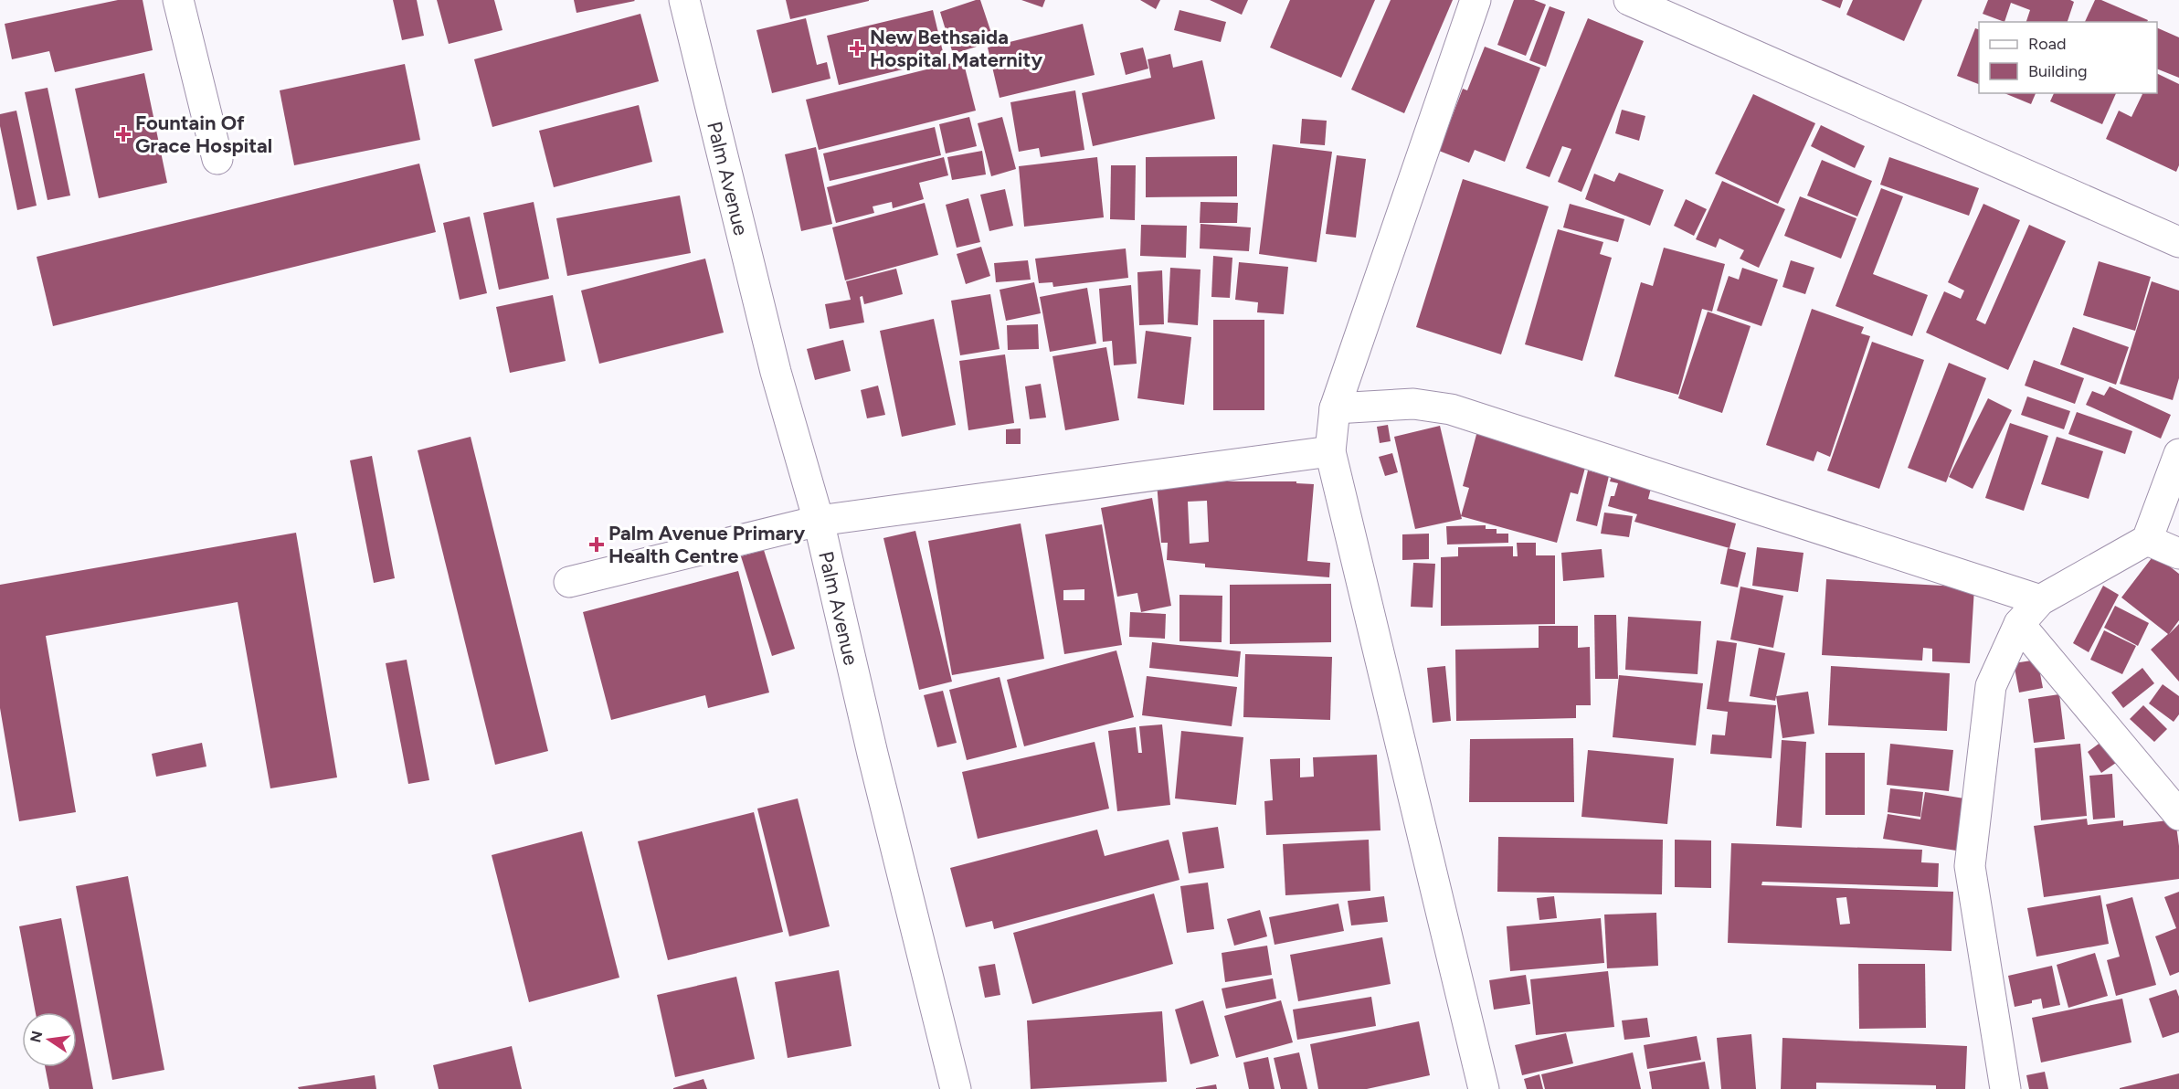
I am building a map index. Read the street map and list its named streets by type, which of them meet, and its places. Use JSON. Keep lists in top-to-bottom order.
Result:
{
  "streets": {
    "street": ["Palm Avenue"]
  },
  "places": {
    "health": ["New Bethsaida Hospital Maternity", "Fountain Of Grace Hospital", "Palm Avenue Primary Health Centre"]
  },
  "legend": ["Road", "Building"],
  "north": "left"
}
